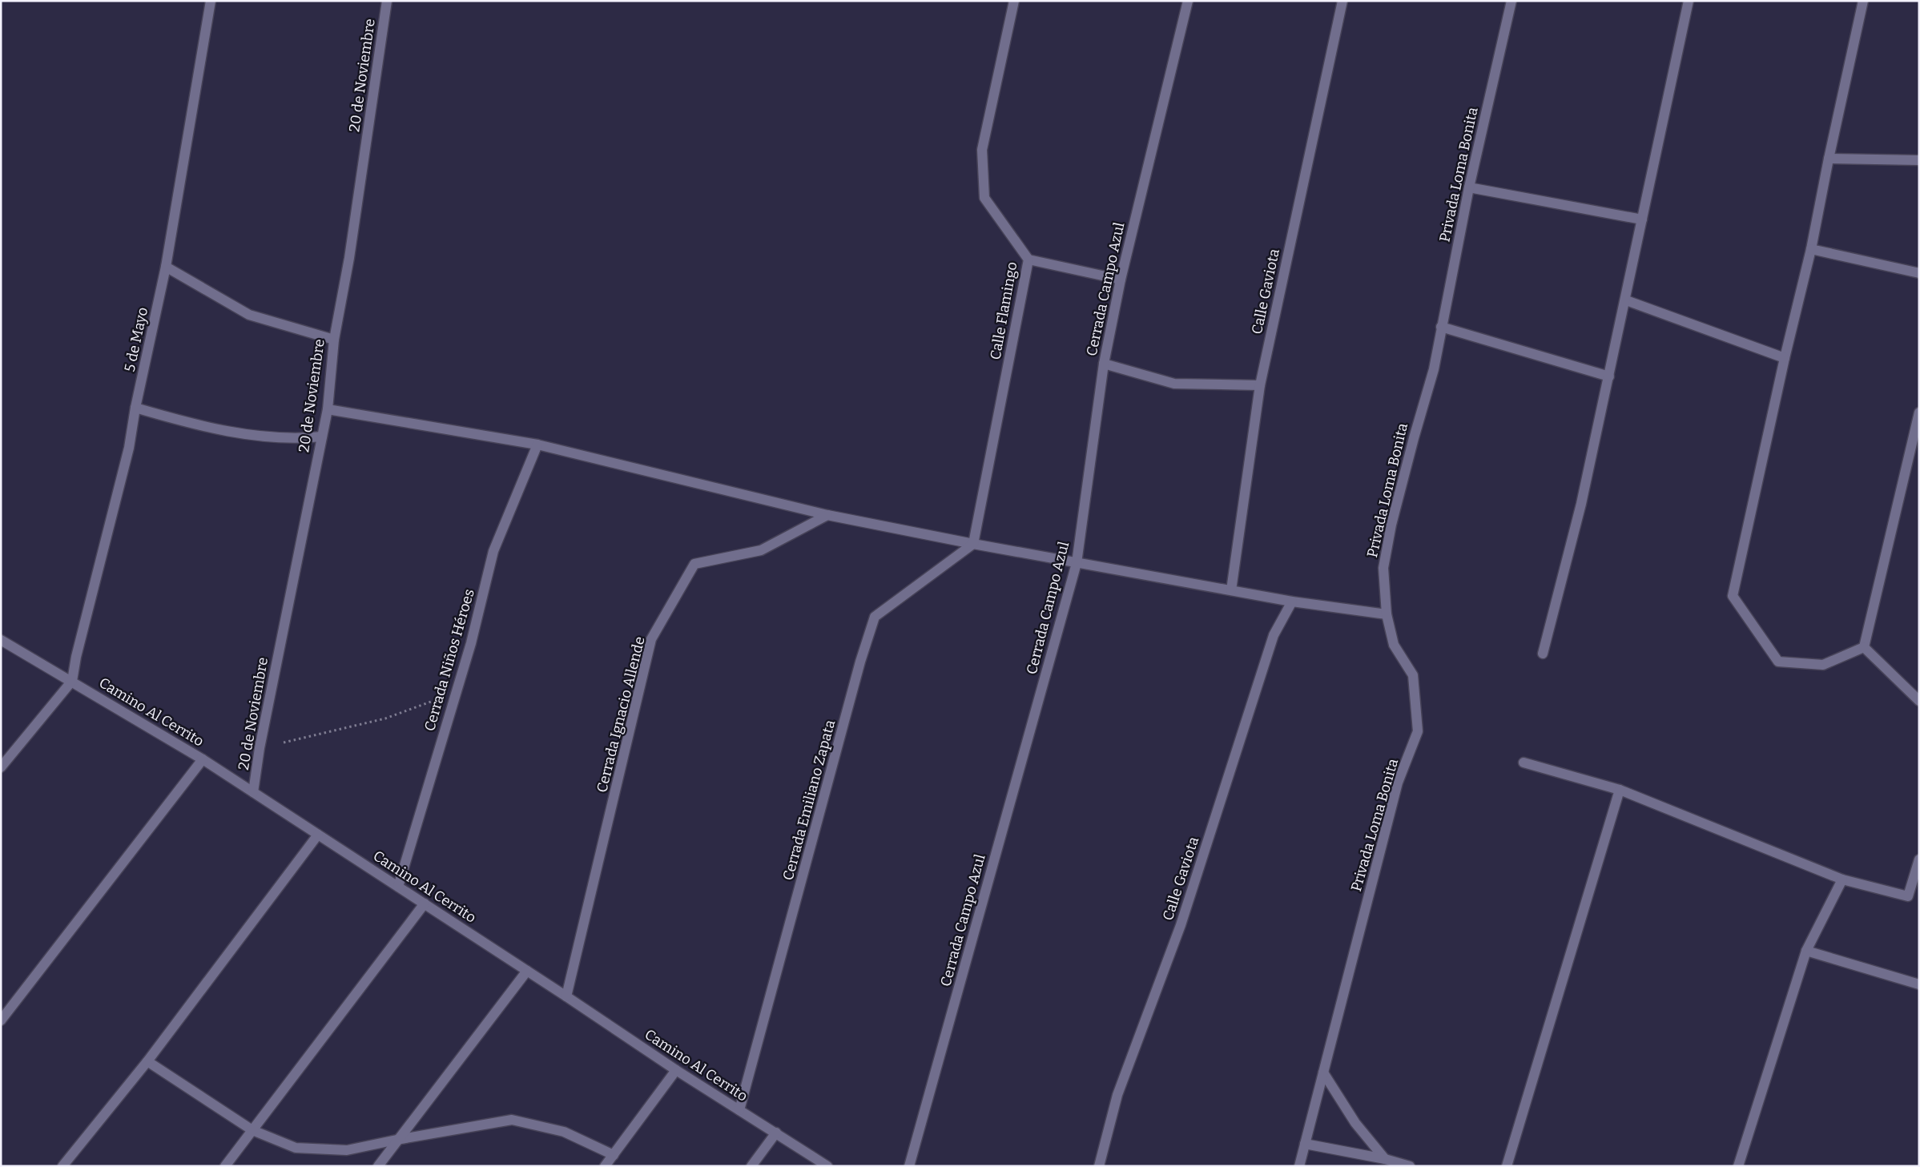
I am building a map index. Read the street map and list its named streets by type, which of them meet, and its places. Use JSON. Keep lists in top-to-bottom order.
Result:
{
  "streets": {
    "street": [
      "20 de Noviembre",
      "Privada Loma Bonita",
      "Cerrada Campo Azul",
      "Calle Gaviota",
      "Calle Flamingo",
      "5 de Mayo",
      "Cerrada Niños Héroes",
      "Camino Al Cerrito",
      "Cerrada Ignacio Allende",
      "Cerrada Emiliano Zapata"
    ]
  },
  "crossings": [
    ["20 de Noviembre", "Camino Al Cerrito"],
    ["Calle Flamingo", "Cerrada Emiliano Zapata"],
    ["5 de Mayo", "Camino Al Cerrito"],
    ["Cerrada Niños Héroes", "Camino Al Cerrito"],
    ["Camino Al Cerrito", "Cerrada Ignacio Allende"],
    ["Camino Al Cerrito", "Cerrada Emiliano Zapata"]
  ]
}
